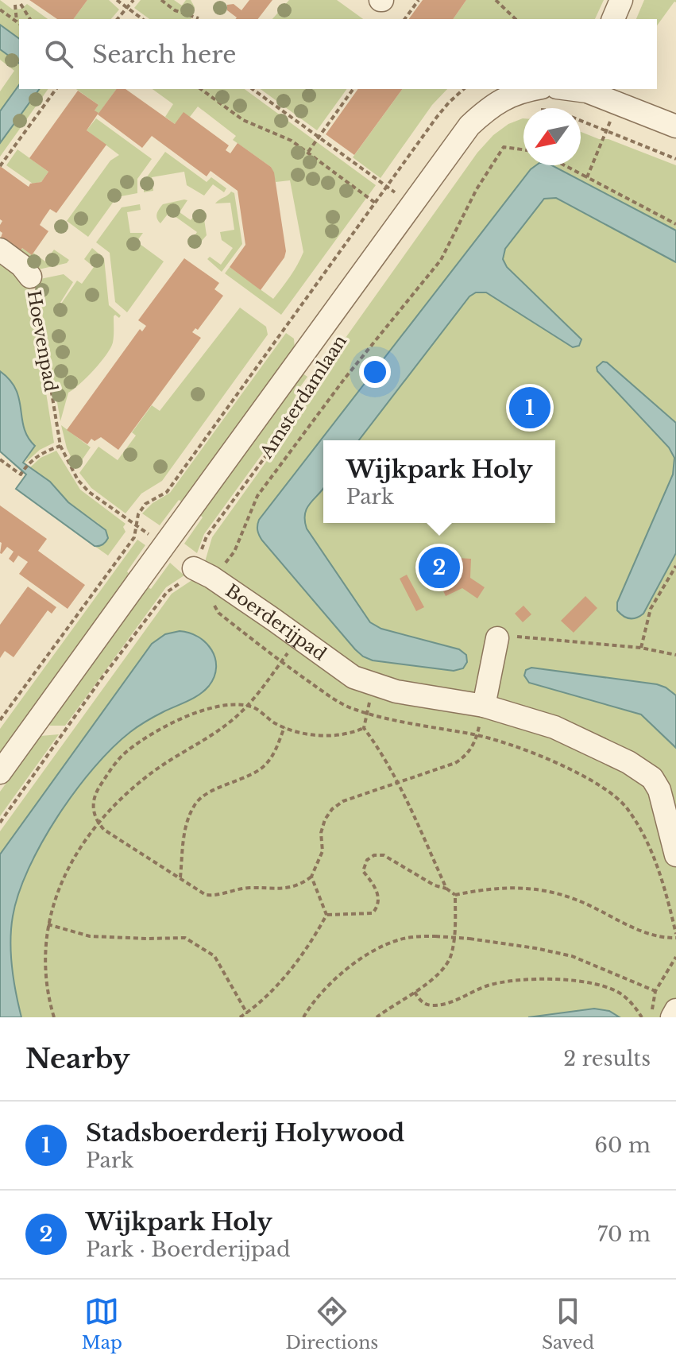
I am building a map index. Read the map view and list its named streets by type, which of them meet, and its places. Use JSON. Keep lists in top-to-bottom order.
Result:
{
  "streets": {
    "street": ["Hoevenpad", "Amsterdamlaan", "Boerderijpad"]
  },
  "crossings": [
    ["Amsterdamlaan", "Boerderijpad"]
  ],
  "north": "bottom left",
  "page": {
    "search": "Search here",
    "pins": ["1", "2"],
    "popup": ["Wijkpark Holy", "Park"],
    "heading": ["Nearby", "2 results"],
    "list": [
      {
        "mark": "1",
        "name": "Stadsboerderij Holywood",
        "note": "Park",
        "value": "60 m"
      },
      {
        "mark": "2",
        "name": "Wijkpark Holy",
        "note": "Park · Boerderijpad",
        "value": "70 m"
      }
    ],
    "nav": ["Map", "Directions", "Saved"]
  }
}
